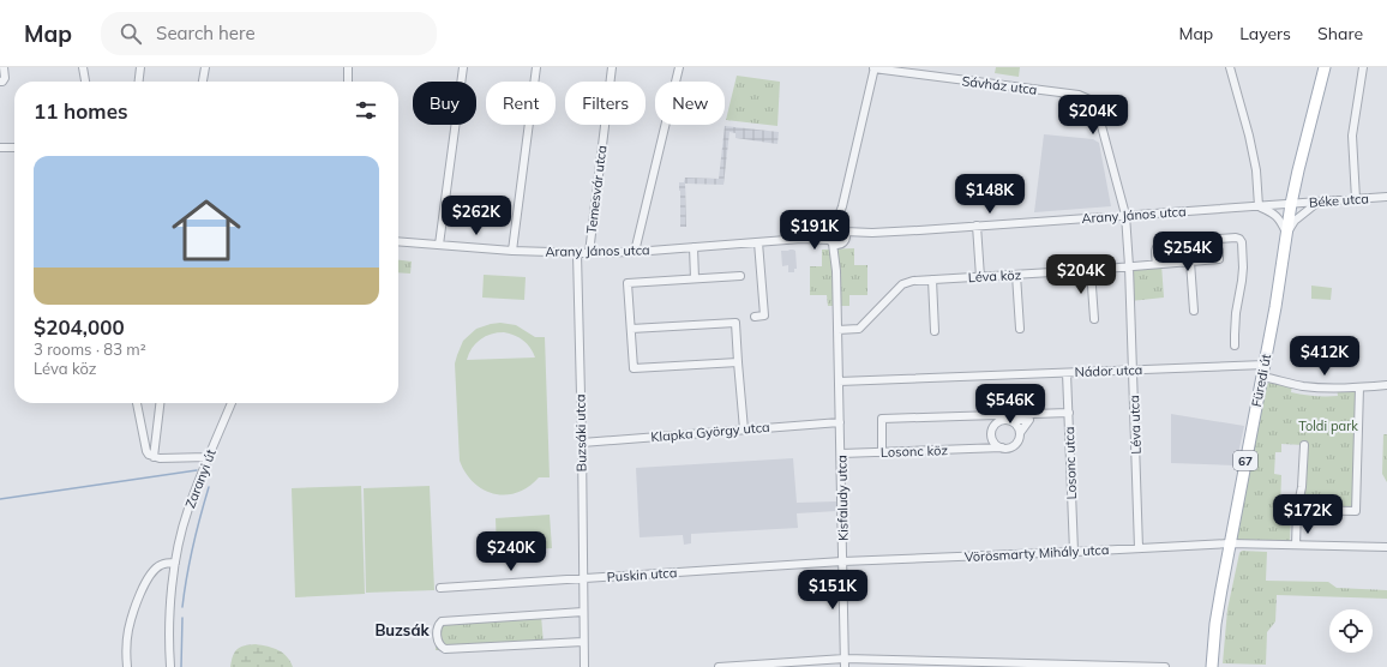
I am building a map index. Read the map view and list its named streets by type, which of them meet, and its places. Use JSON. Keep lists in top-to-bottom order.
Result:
{
  "streets": {
    "main road": ["Füredi út", "67"],
    "street": [
      "Sávház utca",
      "Temesvár utca",
      "Béke utca",
      "Arany János utca",
      "Léva köz",
      "Nádor utca",
      "Léva utca",
      "Klapka György utca",
      "Buzsáki utca",
      "Losonc köz",
      "Losonc utca",
      "Zaranyi út",
      "Kisfaludy utca",
      "Vörösmarty Mihály utca",
      "Puskin utca"
    ]
  },
  "crossings": [
    ["Sávház utca", "Arany János utca"],
    ["Sávház utca", "Léva utca"],
    ["Sávház utca", "Kisfaludy utca"],
    ["Temesvár utca", "Arany János utca"],
    ["Béke utca", "Arany János utca"],
    ["Béke utca", "Füredi út"],
    ["Arany János utca", "Füredi út"],
    ["Arany János utca", "Léva utca"],
    ["Arany János utca", "Buzsáki utca"],
    ["Arany János utca", "Kisfaludy utca"],
    ["Léva köz", "Léva utca"],
    ["Léva köz", "Kisfaludy utca"],
    ["Nádor utca", "Füredi út"],
    ["Nádor utca", "Léva utca"],
    ["Nádor utca", "Losonc utca"],
    ["Nádor utca", "Kisfaludy utca"],
    ["Füredi út", "Vörösmarty Mihály utca"],
    ["Léva utca", "Vörösmarty Mihály utca"],
    ["Klapka György utca", "Buzsáki utca"],
    ["Klapka György utca", "Kisfaludy utca"],
    ["Buzsáki utca", "Puskin utca"],
    ["Losonc köz", "Kisfaludy utca"],
    ["Losonc utca", "Vörösmarty Mihály utca"],
    ["Kisfaludy utca", "Vörösmarty Mihály utca"],
    ["Kisfaludy utca", "Puskin utca"],
    ["Vörösmarty Mihály utca", "Puskin utca"]
  ],
  "districts": ["Buzsák"],
  "parks": ["Toldi park"],
  "page": {
    "header": "Map",
    "search": "Search here",
    "nav": ["Map", "Layers", "Share"],
    "chip": [
      "Buy",
      "Rent",
      "Filters",
      "New"
    ],
    "heading": "11 homes",
    "price": [
      "$204K",
      "$148K",
      "$262K",
      "$191K",
      "$254K",
      "$204K",
      "$412K",
      "$546K",
      "$172K",
      "$240K",
      "$151K"
    ],
    "list": [
      {
        "name": "$204,000",
        "note": "3 rooms · 83 m² · Léva köz"
      }
    ]
  }
}
